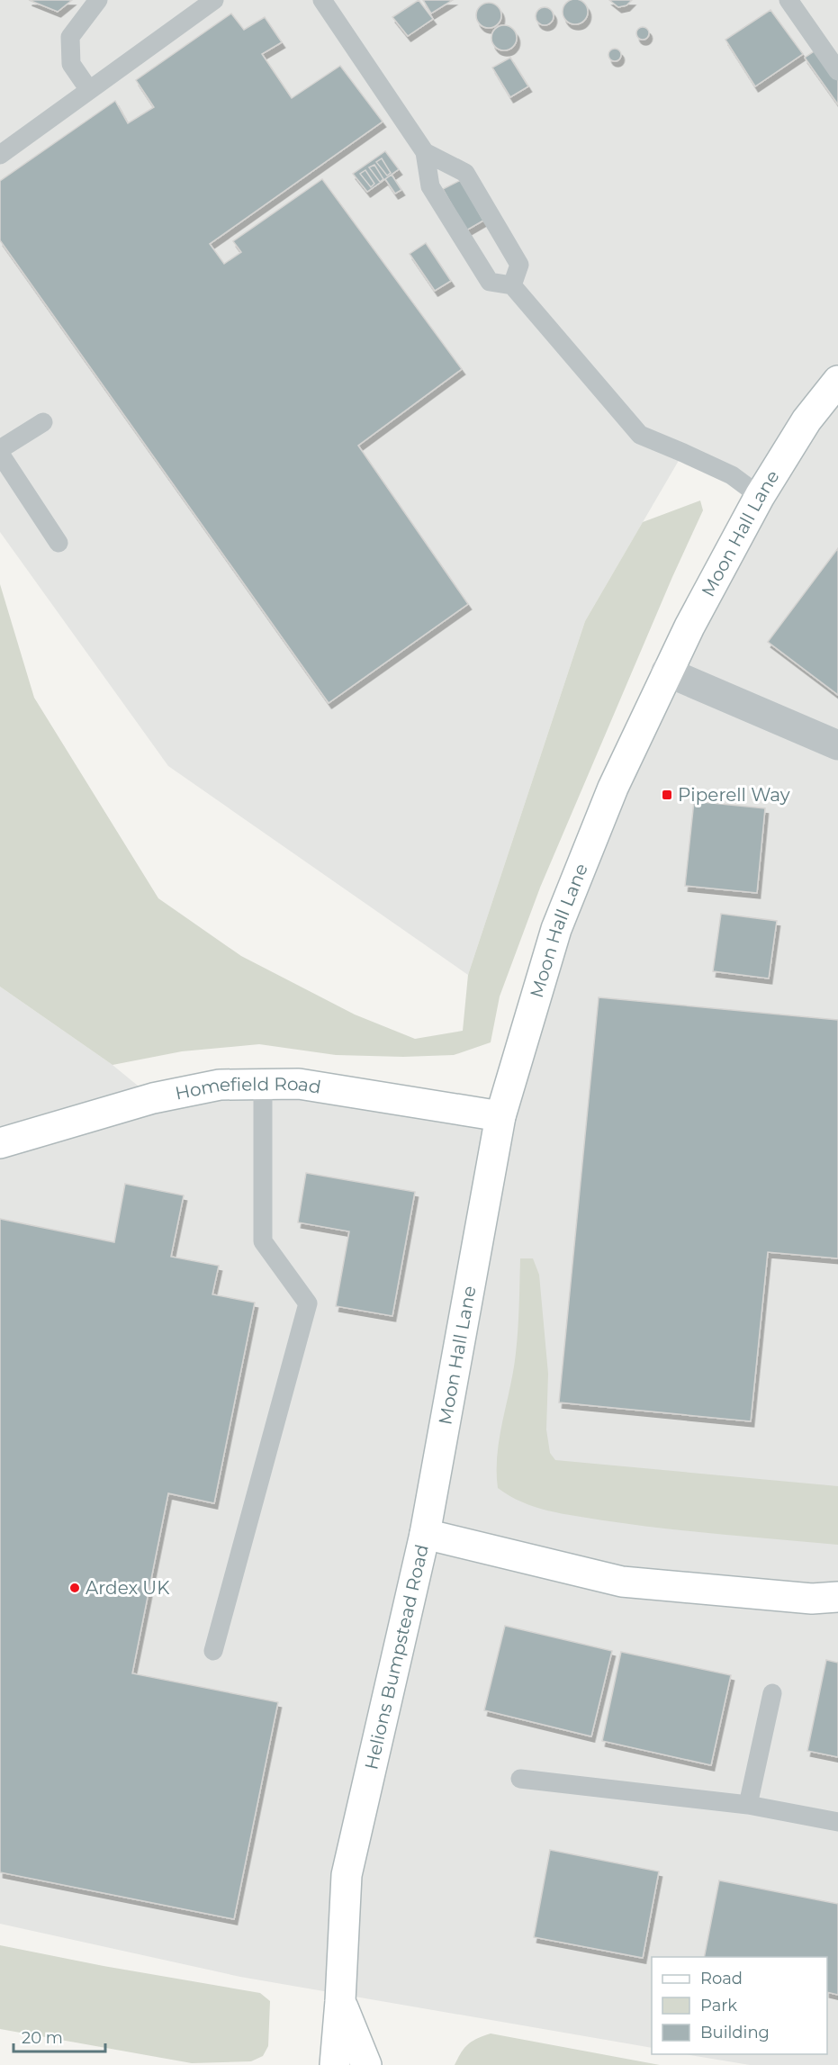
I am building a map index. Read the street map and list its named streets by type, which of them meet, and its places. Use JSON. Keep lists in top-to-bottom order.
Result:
{
  "streets": {
    "street": ["Moon Hall Lane", "Homefield Road", "Helions Bumpstead Road"]
  },
  "crossings": [
    ["Moon Hall Lane", "Homefield Road"],
    ["Moon Hall Lane", "Helions Bumpstead Road"]
  ],
  "places": {
    "transit": ["Piperell Way"],
    "other": ["Ardex UK"]
  },
  "legend": ["Road", "Park", "Building"],
  "scale_bar": "20 m"
}
